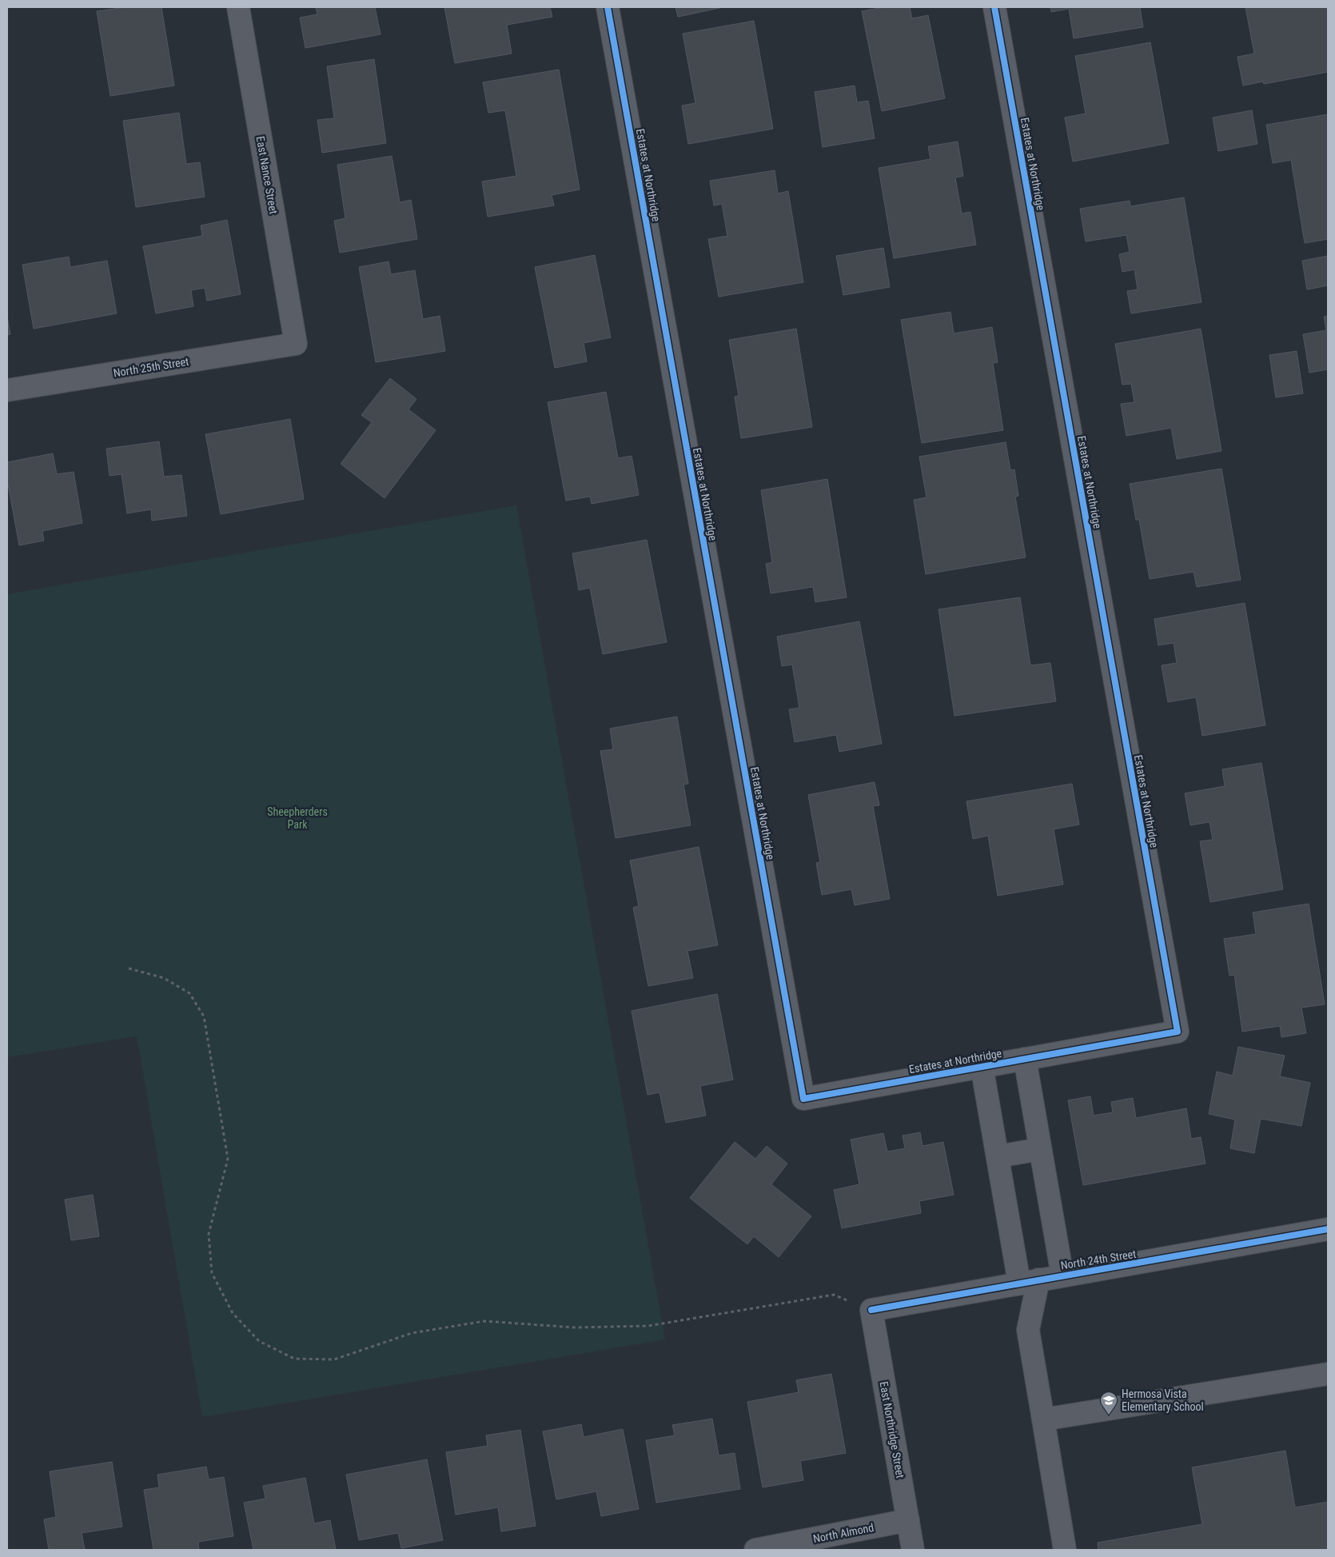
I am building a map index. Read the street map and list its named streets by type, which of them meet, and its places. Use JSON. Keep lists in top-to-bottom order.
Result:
{
  "streets": {
    "street": [
      "Estates at Northridge",
      "East Nance Street",
      "North 25th Street",
      "North 24th Street",
      "East Northridge Street",
      "North Almond"
    ]
  },
  "crossings": [
    ["Estates at Northridge", "North 24th Street"],
    ["East Nance Street", "North 25th Street"],
    ["North 24th Street", "East Northridge Street"],
    ["East Northridge Street", "North Almond"]
  ],
  "parks": ["Sheepherders Park"],
  "places": {
    "school or university": ["Hermosa Vista Elementary School"]
  }
}
